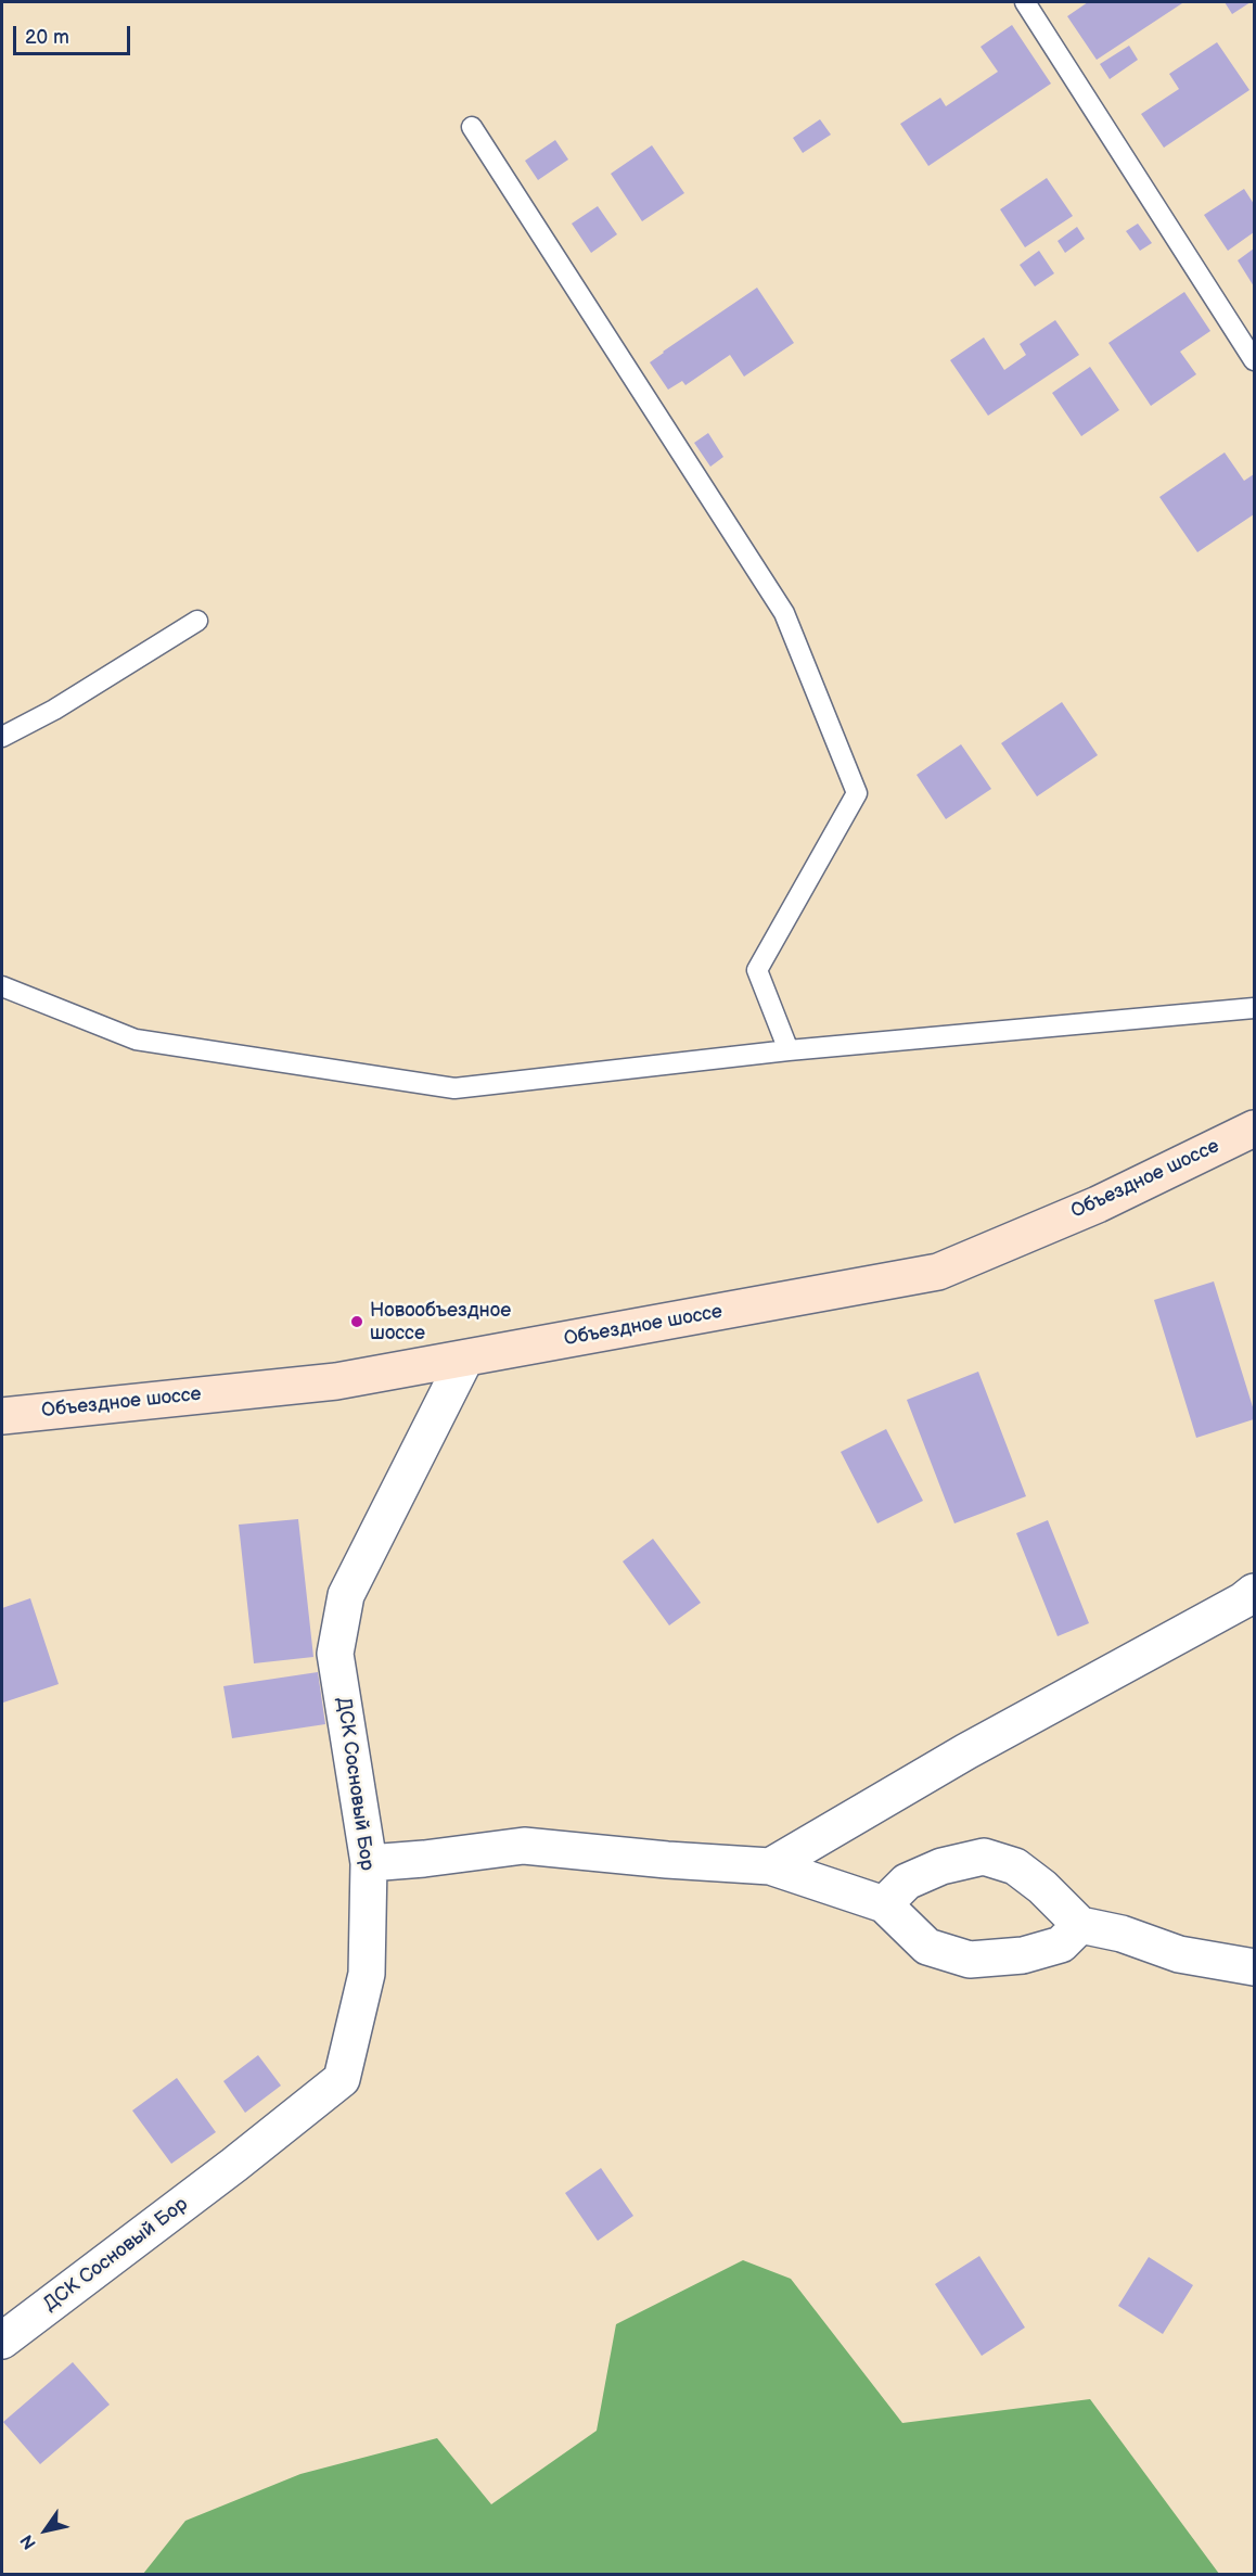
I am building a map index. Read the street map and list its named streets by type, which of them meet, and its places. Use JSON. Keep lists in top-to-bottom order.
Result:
{
  "streets": {
    "main road": ["Объездное шоссе"],
    "street": ["ДСК Сосновый Бор"]
  },
  "crossings": [
    ["Объездное шоссе", "ДСК Сосновый Бор"]
  ],
  "places": ["Новообъездное шоссе"],
  "scale_bar": "20 m",
  "north": "bottom left"
}
